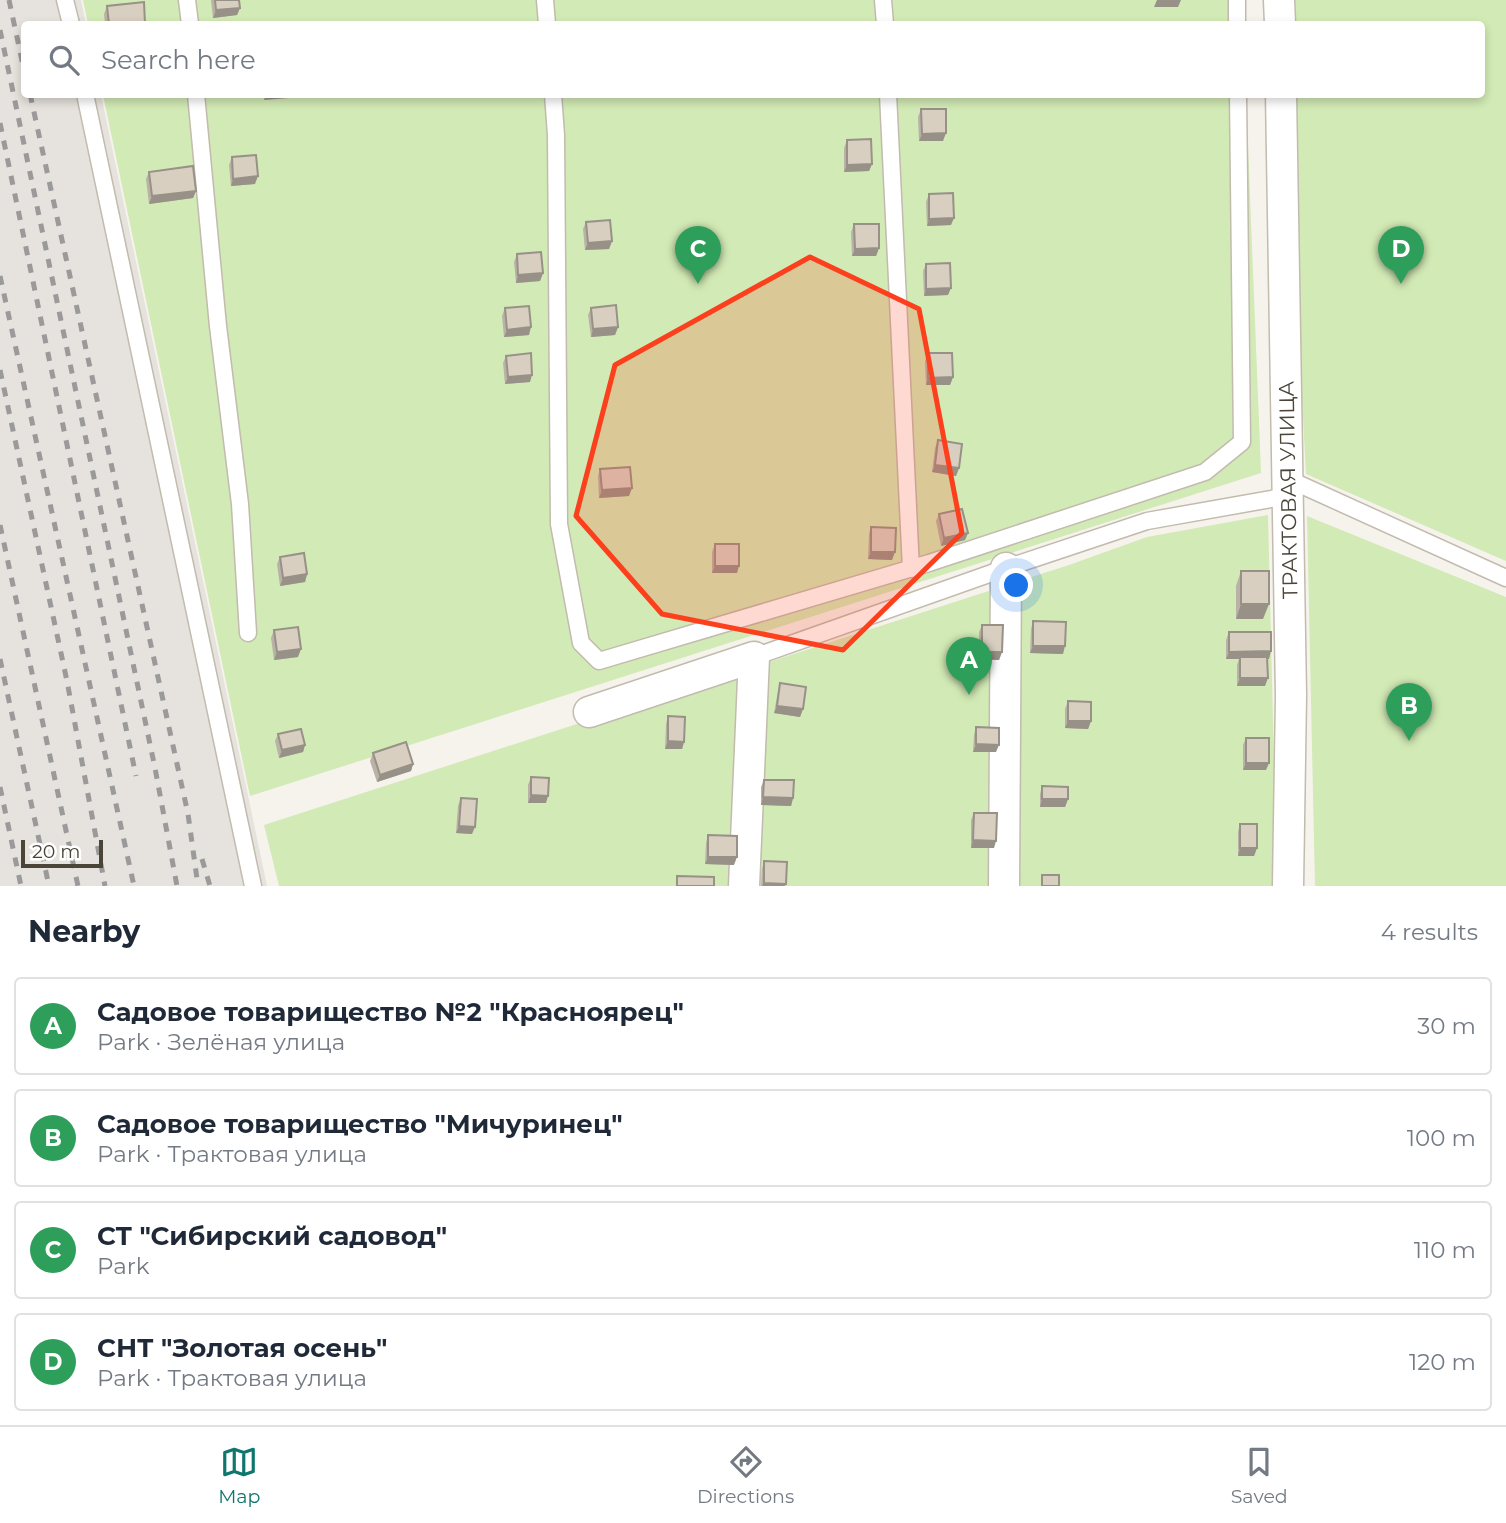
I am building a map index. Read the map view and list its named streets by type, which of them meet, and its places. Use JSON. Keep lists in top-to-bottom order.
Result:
{
  "streets": {
    "street": ["ТРАКТОВАЯ УЛИЦА"]
  },
  "scale_bar": "20 m",
  "page": {
    "search": "Search here",
    "pins": [
      "C",
      "D",
      "A",
      "B"
    ],
    "scale": "20 m",
    "heading": ["Nearby", "4 results"],
    "list": [
      {
        "mark": "A",
        "name": "Садовое товарищество №2 \"Красноярец\"",
        "note": "Park · Зелёная улица",
        "value": "30 m"
      },
      {
        "mark": "B",
        "name": "Садовое товарищество \"Мичуринец\"",
        "note": "Park · Трактовая улица",
        "value": "100 m"
      },
      {
        "mark": "C",
        "name": "СТ \"Сибирский садовод\"",
        "note": "Park",
        "value": "110 m"
      },
      {
        "mark": "D",
        "name": "СНТ \"Золотая осень\"",
        "note": "Park · Трактовая улица",
        "value": "120 m"
      }
    ],
    "nav": ["Map", "Directions", "Saved"]
  }
}
